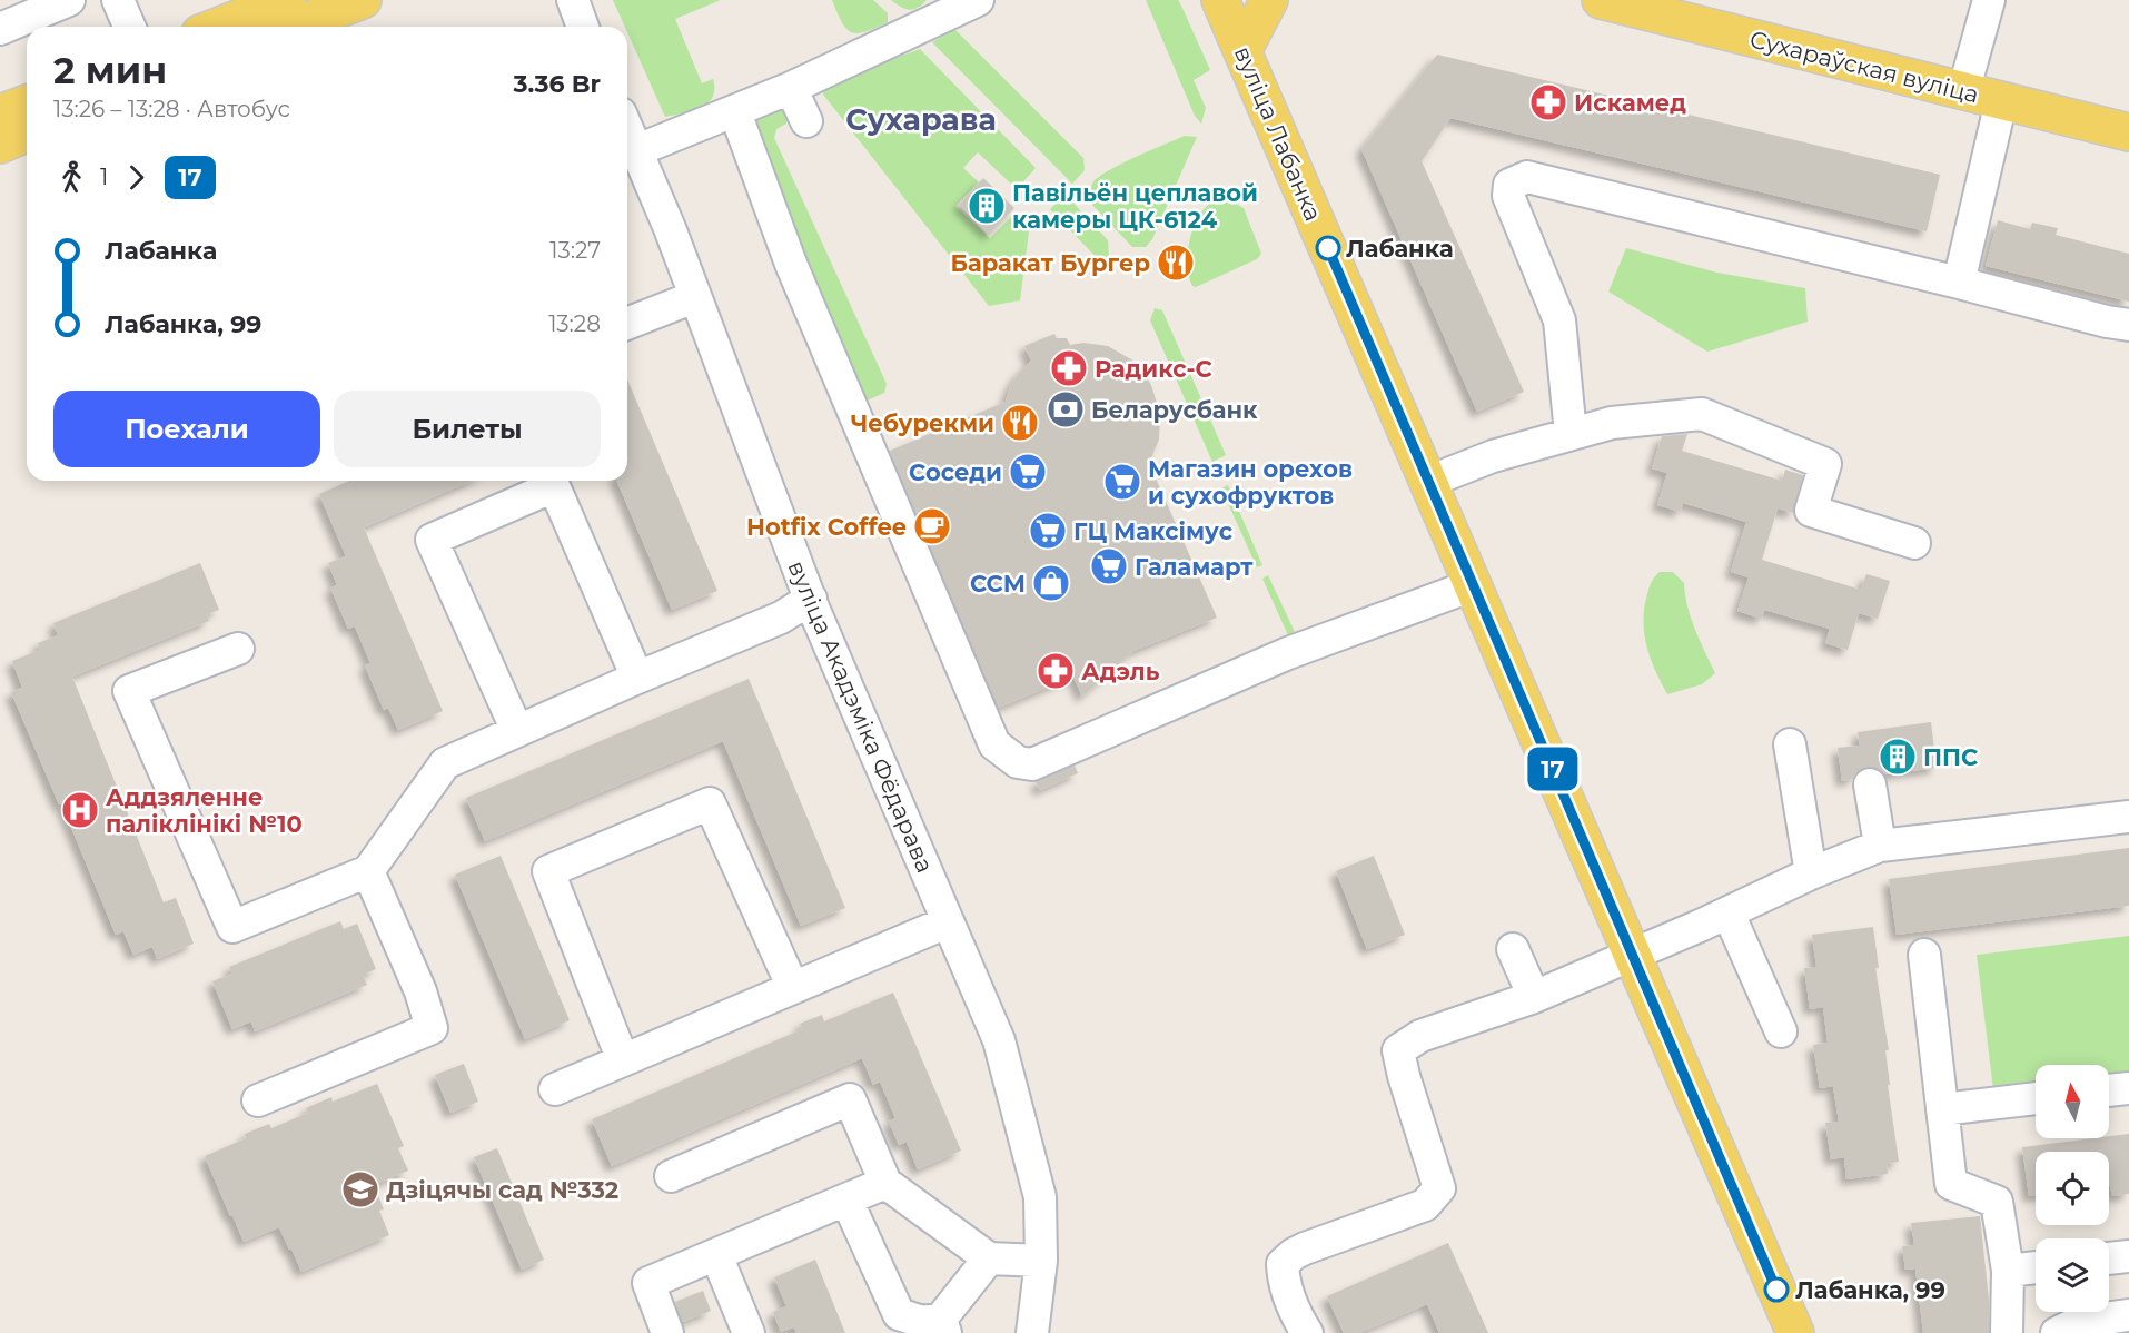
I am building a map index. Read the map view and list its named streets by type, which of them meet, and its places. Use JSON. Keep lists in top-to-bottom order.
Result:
{
  "streets": {
    "main road": ["Сухараўская вуліца", "вуліца Лабанка"],
    "street": ["вуліца Акадэміка Фёдарава"]
  },
  "districts": ["Сухарава"],
  "places": {
    "pharmacy": ["Искамед", "Радикс-С", "Адэль"],
    "building": ["Павільён цеплавой камеры ЦК-6124", "ППС"],
    "other": ["Лабанка", "Лабанка, 99"],
    "restaurant": ["Баракат Бургер", "Чебурекми"],
    "bank": ["Беларусбанк"],
    "supermarket": [
      "Соседи",
      "Магазин орехов и сухофруктов",
      "ГЦ Максімус",
      "Галамарт"
    ],
    "cafe": ["Hotfix Coffee"],
    "shop": ["ССМ"],
    "hospital": ["Аддзяленне паліклінікі №10"],
    "school or university": ["Дзіцячы сад №332"]
  },
  "lines": ["bus line 17"],
  "north": "top",
  "page": {
    "on_map": "17",
    "heading": ["2 мин", "13:26 – 13:28 · Автобус", "3.36 Br"],
    "legs": ["1", "17"],
    "list": [
      {
        "name": "Лабанка",
        "value": "13:27"
      },
      {
        "name": "Лабанка, 99",
        "value": "13:28"
      }
    ],
    "buttons": ["Поехали", "Билеты"]
  }
}
